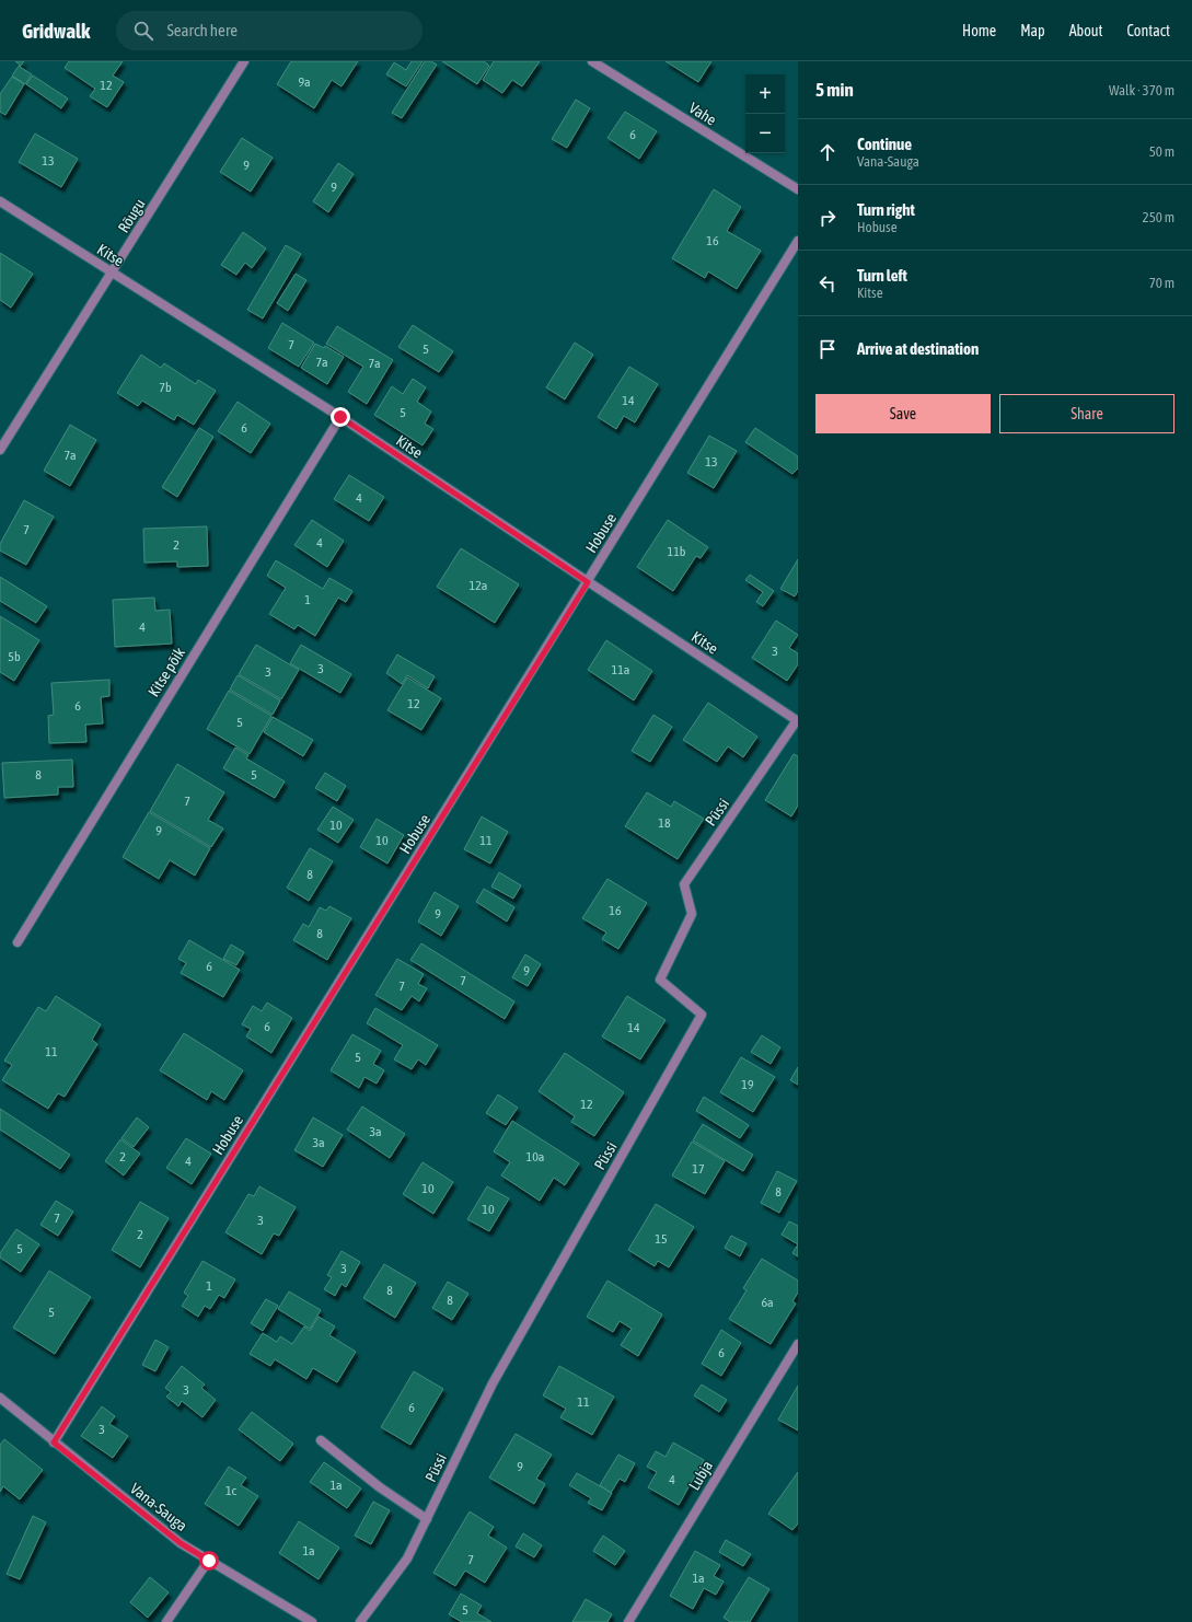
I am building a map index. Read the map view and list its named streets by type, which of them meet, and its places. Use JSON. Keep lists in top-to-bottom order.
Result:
{
  "streets": {
    "street": [
      "Vahe",
      "Rõugu",
      "Kitse",
      "Hobuse",
      "Kitse põik",
      "Püssi",
      "Lubja",
      "Vana-Sauga"
    ]
  },
  "crossings": [
    ["Rõugu", "Kitse"],
    ["Kitse", "Hobuse"],
    ["Kitse", "Kitse põik"],
    ["Kitse", "Püssi"],
    ["Hobuse", "Vana-Sauga"]
  ],
  "house_numbers": [
    "9a",
    "12",
    "6",
    "13",
    "9",
    "9",
    "16",
    "7",
    "5",
    "7a",
    "7a",
    "7b",
    "14",
    "5",
    "6",
    "7a",
    "13",
    "4",
    "7",
    "4",
    "2",
    "11b",
    "12a",
    "1",
    "4",
    "3",
    "5b",
    "3",
    "11a",
    "3",
    "12",
    "6",
    "5",
    "8",
    "5",
    "7",
    "18",
    "10",
    "9",
    "10",
    "11",
    "8",
    "16",
    "9",
    "8",
    "6",
    "9",
    "7",
    "7",
    "6",
    "14",
    "11",
    "5",
    "19",
    "12",
    "3a",
    "3a",
    "2",
    "10a",
    "4",
    "17",
    "10",
    "8",
    "10",
    "7",
    "3",
    "2",
    "15",
    "5",
    "3",
    "1",
    "8",
    "8",
    "6a",
    "5",
    "6",
    "3",
    "11",
    "6",
    "3",
    "9",
    "4",
    "1a",
    "1c",
    "1a",
    "7",
    "1a",
    "5"
  ],
  "page": {
    "header": "Gridwalk",
    "search": "Search here",
    "nav": [
      "Home",
      "Map",
      "About",
      "Contact"
    ],
    "heading": ["5 min", "Walk · 370 m"],
    "map_buttons": ["+", "−"],
    "list": [
      ["Continue", "Vana-Sauga", "50 m"],
      ["Turn right", "Hobuse", "250 m"],
      ["Turn left", "Kitse", "70 m"],
      "Arrive at destination"
    ],
    "buttons": ["Save", "Share"]
  }
}
